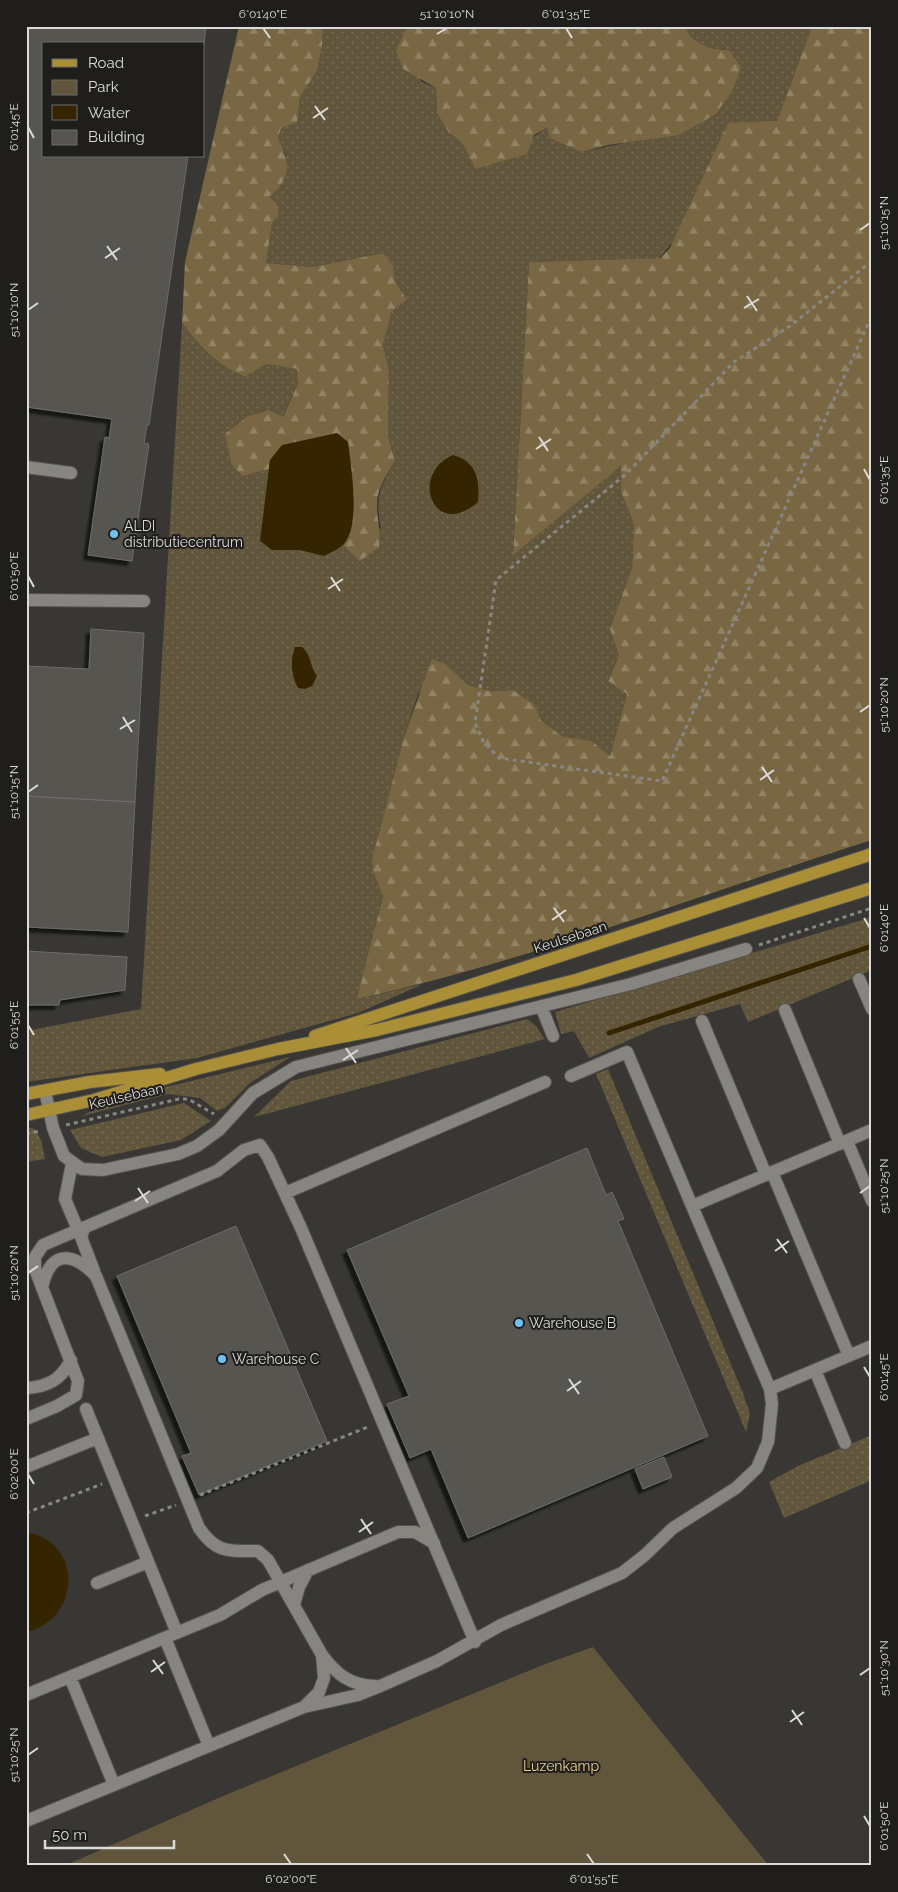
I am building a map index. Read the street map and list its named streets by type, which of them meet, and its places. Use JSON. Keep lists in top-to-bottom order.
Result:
{
  "streets": {
    "main road": ["Keulsebaan"]
  },
  "parks": ["Luzenkamp"],
  "places": ["ALDI distributiecentrum", "Warehouse B", "Warehouse C"],
  "legend": [
    "Road",
    "Park",
    "Water",
    "Building"
  ],
  "scale_bar": "50 m",
  "coordinates": [
    "6°01'40\"E",
    "51°10'10\"N",
    "6°01'35\"E",
    "6°01'45\"E",
    "51°10'15\"N",
    "6°01'50\"E",
    "51°10'20\"N",
    "6°01'55\"E",
    "51°10'25\"N",
    "6°02'00\"E",
    "51°10'30\"N"
  ]
}
